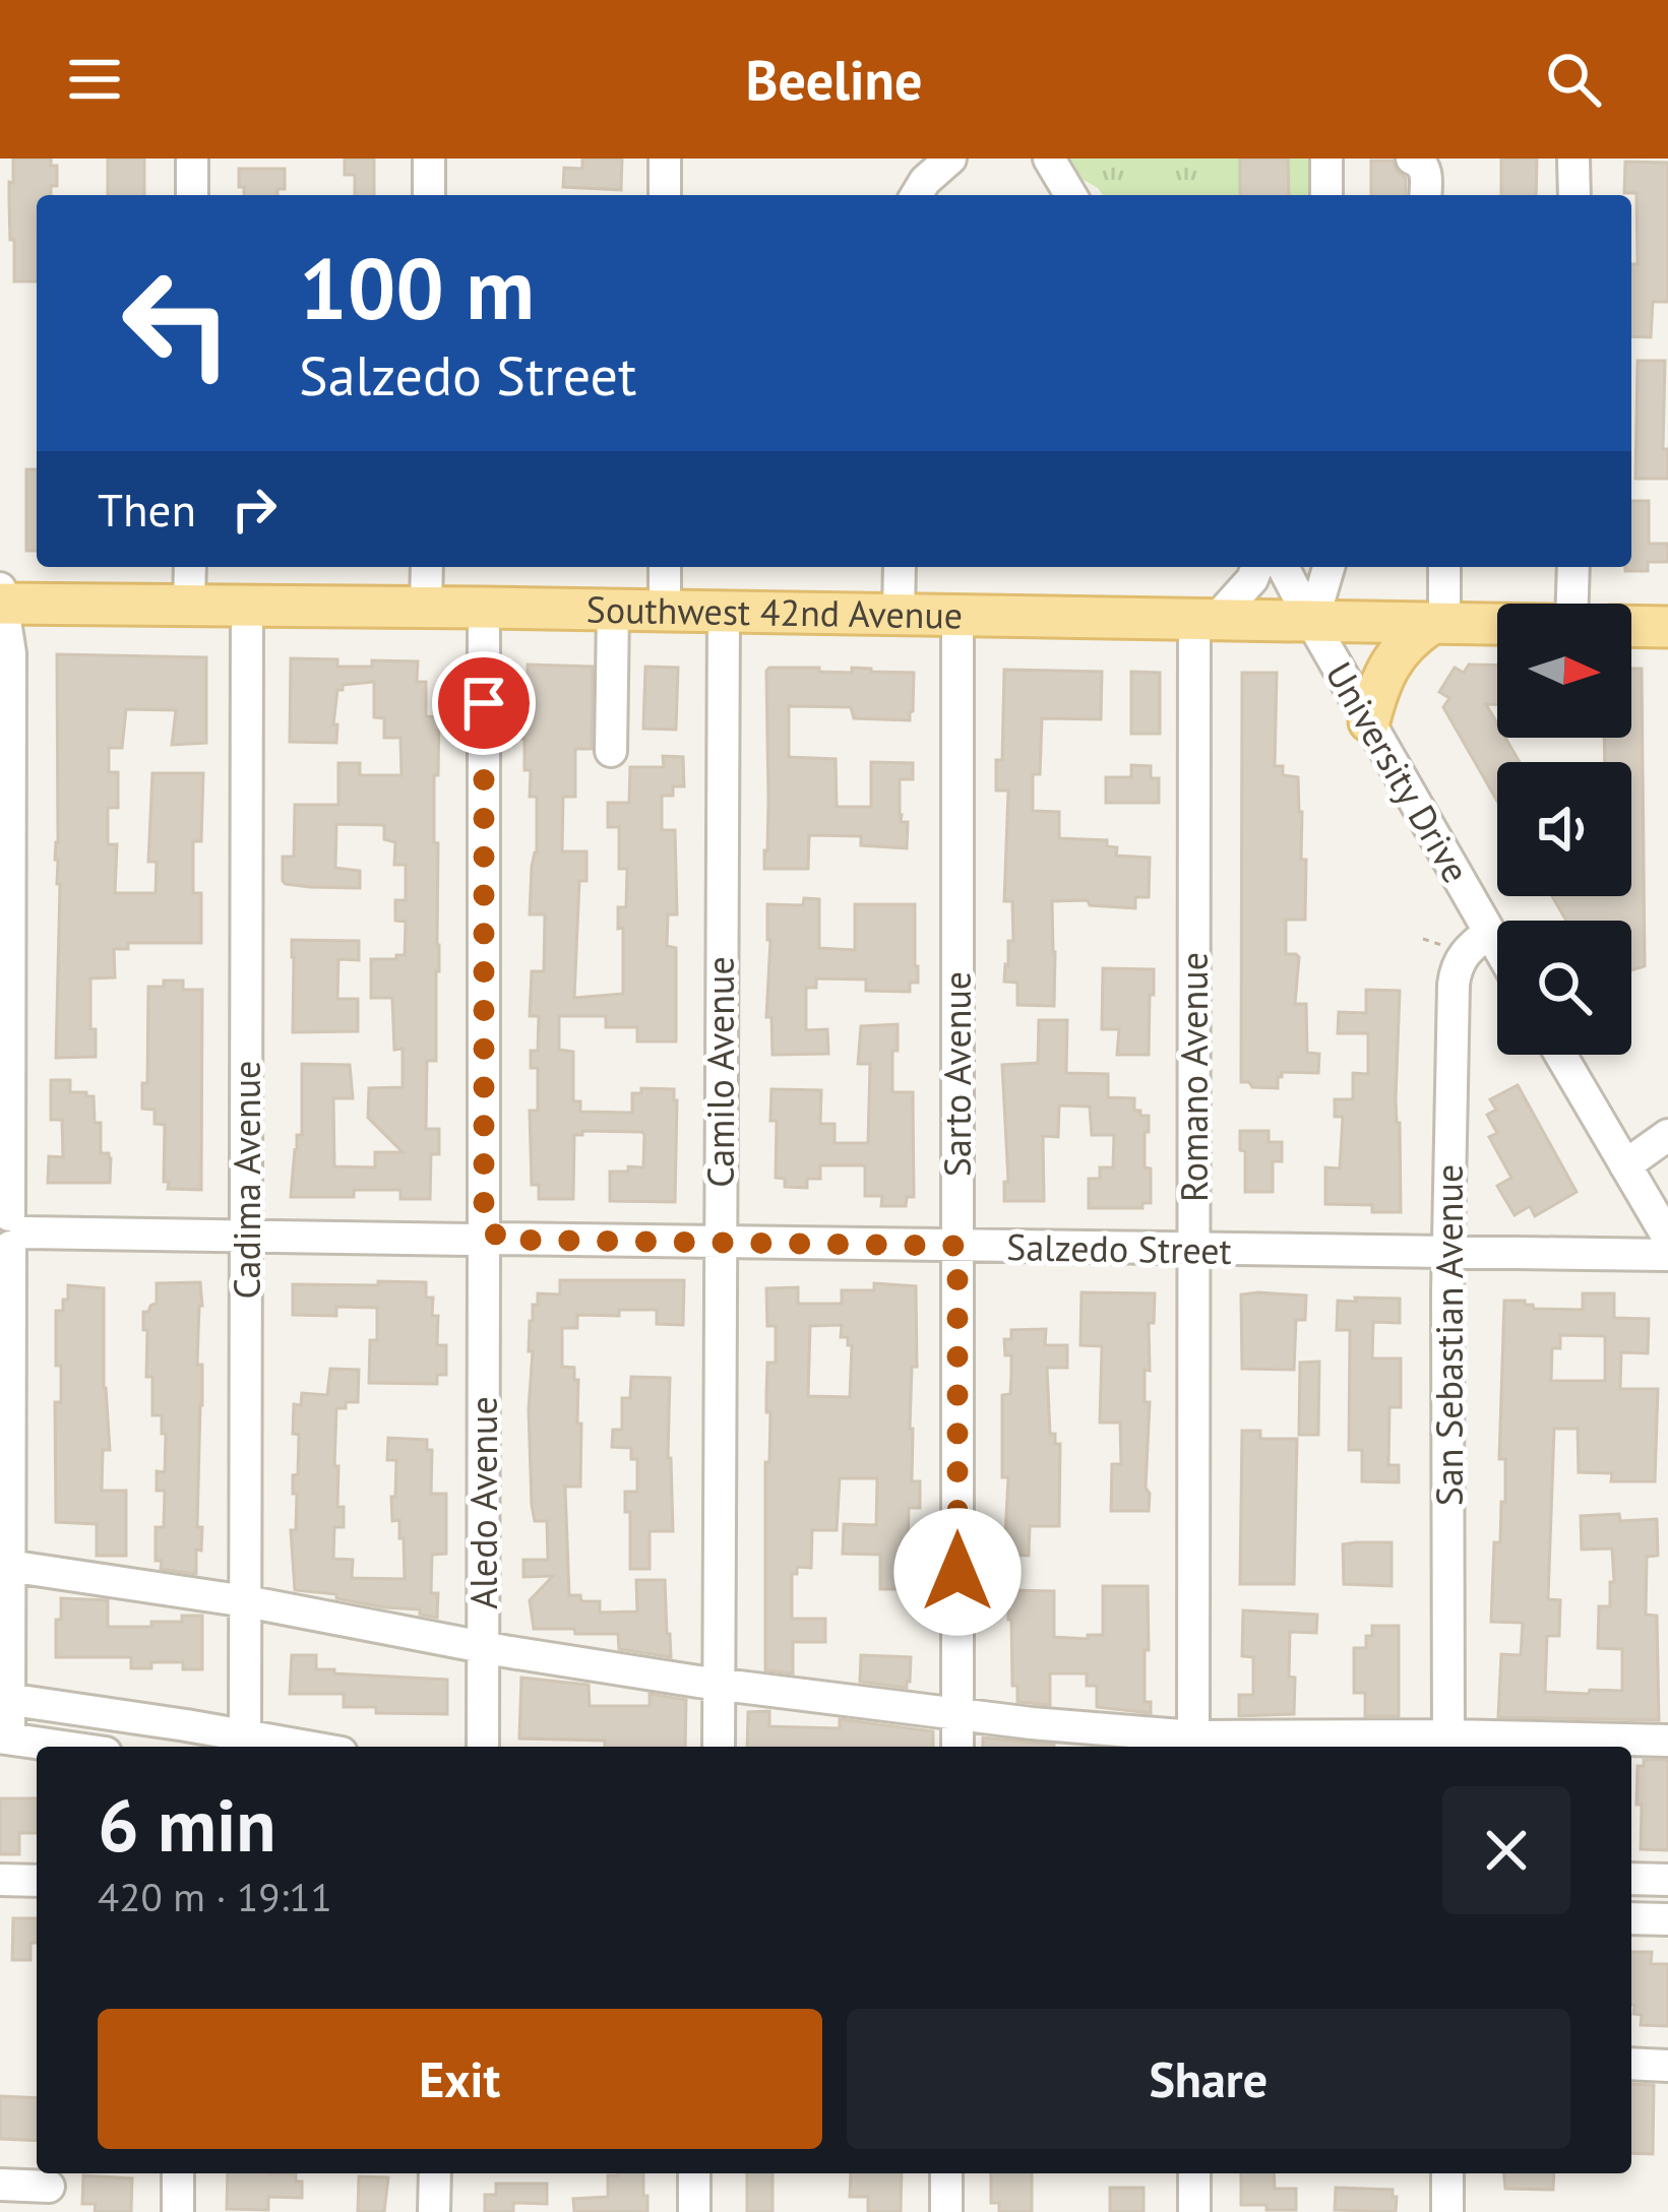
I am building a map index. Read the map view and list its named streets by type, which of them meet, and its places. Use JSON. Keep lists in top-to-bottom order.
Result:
{
  "streets": {
    "main road": ["Southwest 42nd Avenue"],
    "street": [
      "University Drive",
      "Camilo Avenue",
      "Sarto Avenue",
      "Romano Avenue",
      "Cadima Avenue",
      "Salzedo Street",
      "San Sebastian Avenue",
      "Aledo Avenue"
    ]
  },
  "crossings": [
    ["Southwest 42nd Avenue", "University Drive"],
    ["Southwest 42nd Avenue", "Camilo Avenue"],
    ["Southwest 42nd Avenue", "Sarto Avenue"],
    ["Southwest 42nd Avenue", "Romano Avenue"],
    ["Southwest 42nd Avenue", "Cadima Avenue"],
    ["Southwest 42nd Avenue", "Aledo Avenue"],
    ["University Drive", "San Sebastian Avenue"],
    ["Camilo Avenue", "Salzedo Street"],
    ["Sarto Avenue", "Salzedo Street"],
    ["Romano Avenue", "Salzedo Street"],
    ["Cadima Avenue", "Salzedo Street"],
    ["Salzedo Street", "San Sebastian Avenue"],
    ["Salzedo Street", "Aledo Avenue"]
  ],
  "north": "right",
  "page": {
    "header": "Beeline",
    "turn": ["100 m", "Salzedo Street"],
    "then": "Then",
    "heading": ["6 min", "420 m · 19:11"],
    "buttons": ["Exit", "Share"]
  }
}
